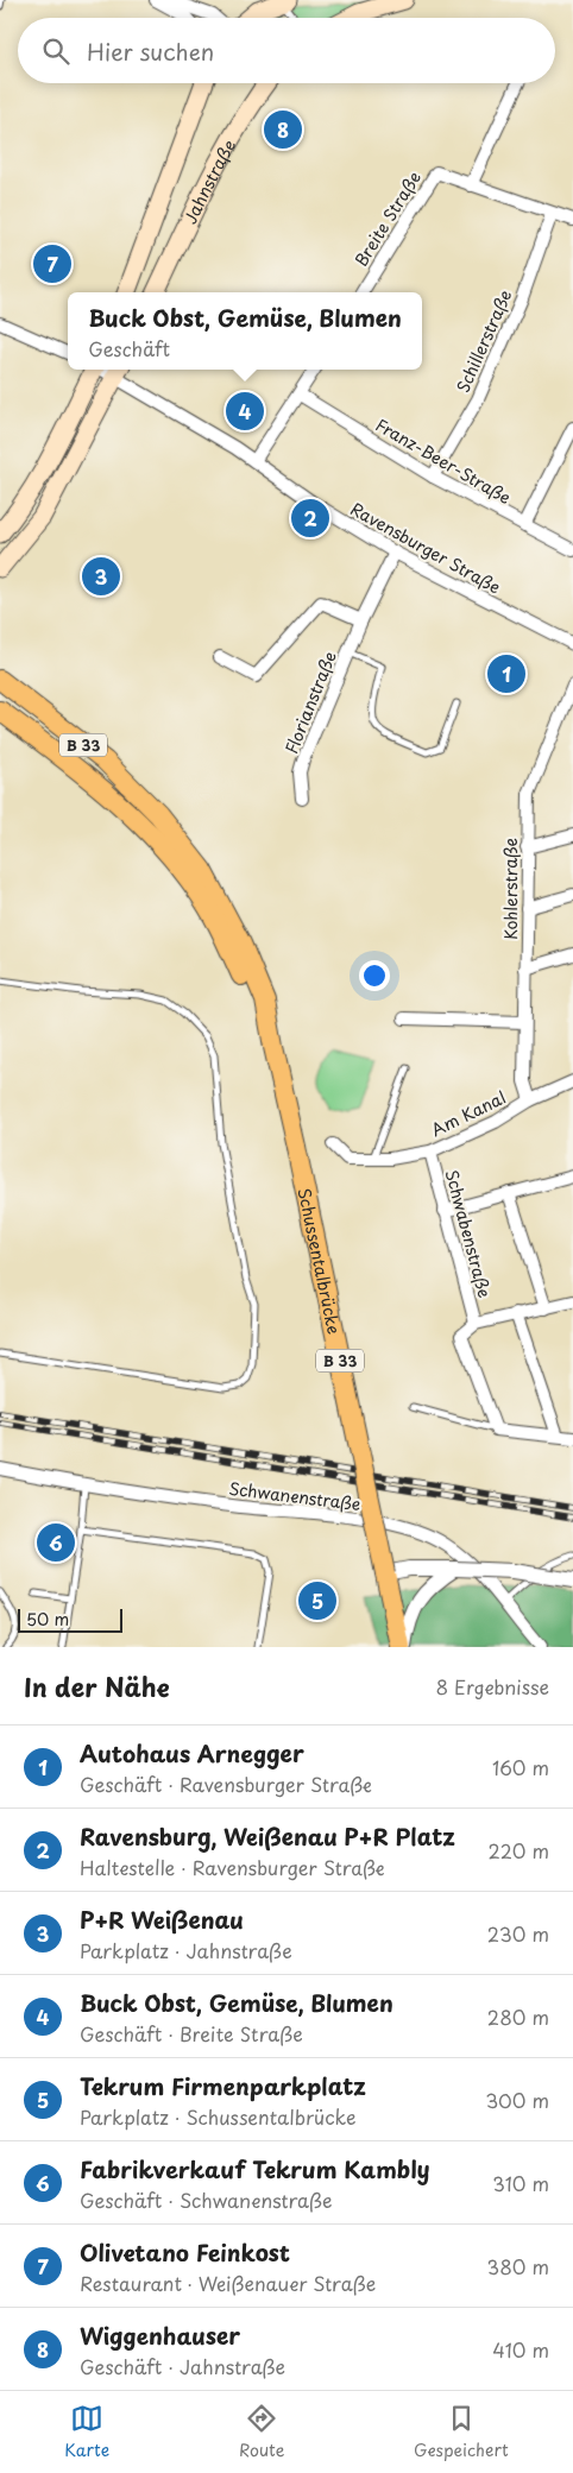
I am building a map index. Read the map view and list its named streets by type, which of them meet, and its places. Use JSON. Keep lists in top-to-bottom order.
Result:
{
  "streets": {
    "main road": ["Jahnstraße", "B 33", "Schussentalbrücke"],
    "street": [
      "Breite Straße",
      "Schillerstraße",
      "Franz-Beer-Straße",
      "Ravensburger Straße",
      "Florianstraße",
      "Kohlerstraße",
      "Am Kanal",
      "Schwabenstraße",
      "Schwanenstraße"
    ]
  },
  "crossings": [
    ["Schillerstraße", "Franz-Beer-Straße"],
    ["Ravensburger Straße", "Florianstraße"],
    ["B 33", "Schussentalbrücke"],
    ["Kohlerstraße", "Am Kanal"],
    ["Am Kanal", "Schwabenstraße"]
  ],
  "scale_bar": "50 m",
  "page": {
    "search": "Hier suchen",
    "pins": [
      "8",
      "7",
      "4",
      "2",
      "3",
      "1",
      "6",
      "5"
    ],
    "popup": ["Buck Obst, Gemüse, Blumen", "Geschäft"],
    "scale": "50 m",
    "heading": ["In der Nähe", "8 Ergebnisse"],
    "list": [
      {
        "mark": "1",
        "name": "Autohaus Arnegger",
        "note": "Geschäft · Ravensburger Straße",
        "value": "160 m"
      },
      {
        "mark": "2",
        "name": "Ravensburg, Weißenau P+R Platz",
        "note": "Haltestelle · Ravensburger Straße",
        "value": "220 m"
      },
      {
        "mark": "3",
        "name": "P+R Weißenau",
        "note": "Parkplatz · Jahnstraße",
        "value": "230 m"
      },
      {
        "mark": "4",
        "name": "Buck Obst, Gemüse, Blumen",
        "note": "Geschäft · Breite Straße",
        "value": "280 m"
      },
      {
        "mark": "5",
        "name": "Tekrum Firmenparkplatz",
        "note": "Parkplatz · Schussentalbrücke",
        "value": "300 m"
      },
      {
        "mark": "6",
        "name": "Fabrikverkauf Tekrum Kambly",
        "note": "Geschäft · Schwanenstraße",
        "value": "310 m"
      },
      {
        "mark": "7",
        "name": "Olivetano Feinkost",
        "note": "Restaurant · Weißenauer Straße",
        "value": "380 m"
      },
      {
        "mark": "8",
        "name": "Wiggenhauser",
        "note": "Geschäft · Jahnstraße",
        "value": "410 m"
      }
    ],
    "nav": ["Karte", "Route", "Gespeichert"]
  }
}
